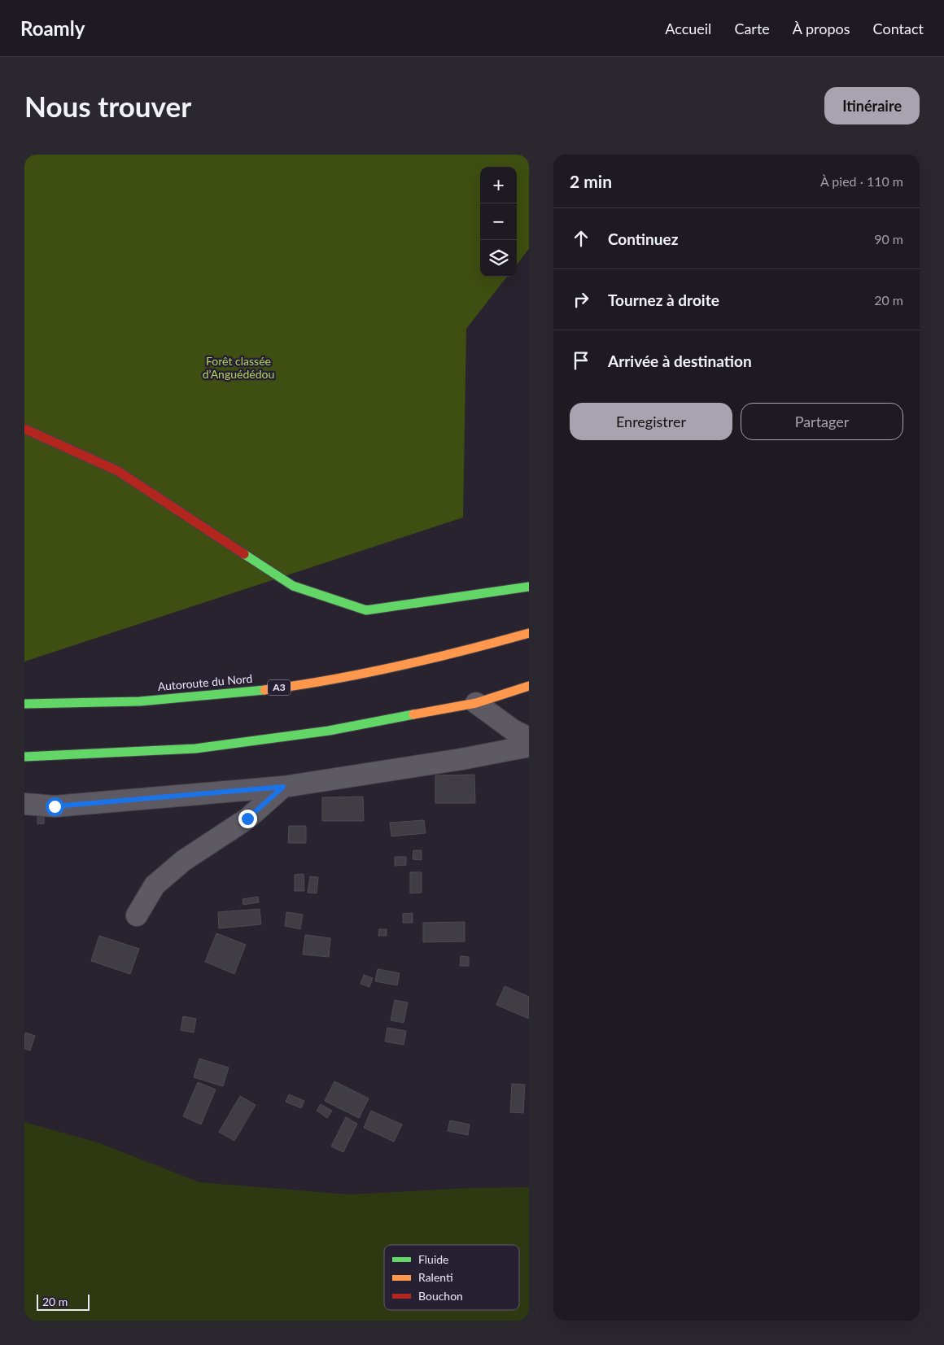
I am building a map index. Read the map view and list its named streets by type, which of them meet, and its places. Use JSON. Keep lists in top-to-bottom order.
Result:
{
  "streets": {
    "main road": ["Autoroute du Nord", "A3"]
  },
  "parks": ["Forêt classée d’Anguédédou"],
  "legend": ["Fluide", "Ralenti", "Bouchon"],
  "scale_bar": "20 m",
  "page": {
    "header": "Roamly",
    "nav": [
      "Accueil",
      "Carte",
      "À propos",
      "Contact"
    ],
    "buttons": [
      "Itinéraire",
      ["Enregistrer", "Partager"]
    ],
    "title": "Nous trouver",
    "heading": ["2 min", "À pied · 110 m"],
    "map_buttons": ["+", "−"],
    "list": [
      ["Continuez", "90 m"],
      ["Tournez à droite", "20 m"],
      "Arrivée à destination"
    ],
    "scale": "20 m"
  }
}
